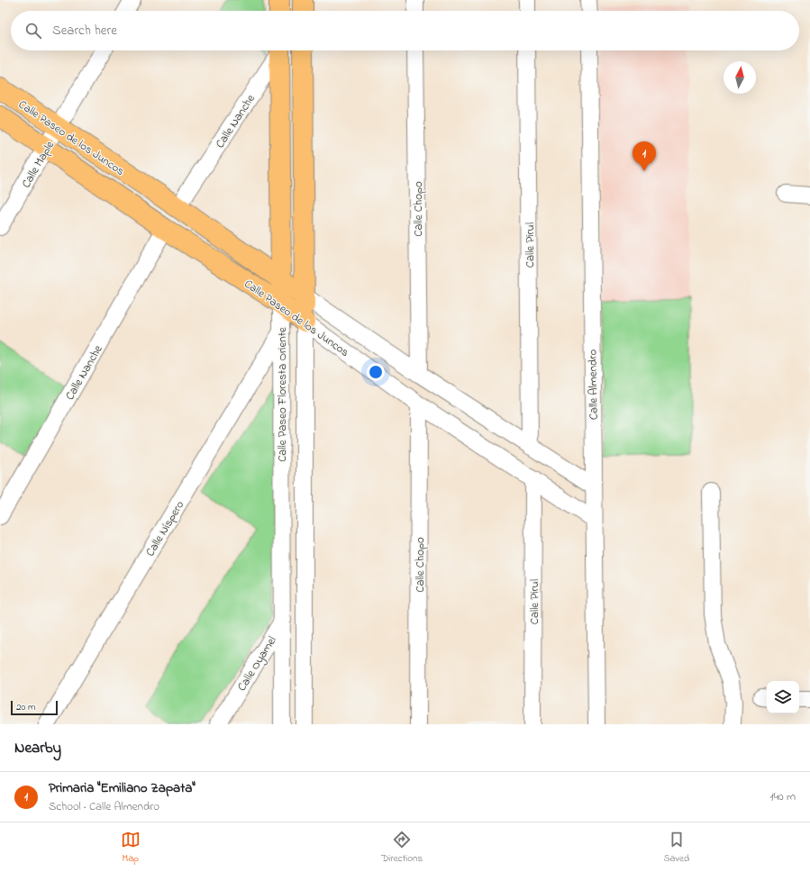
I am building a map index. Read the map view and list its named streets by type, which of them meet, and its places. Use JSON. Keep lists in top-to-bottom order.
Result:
{
  "streets": {
    "main road": ["Calle Paseo de los Juncos", "Calle Paseo Floresta Oriente"],
    "street": [
      "Calle Nanche",
      "Calle Maple",
      "Calle Chopo",
      "Calle Pirul",
      "Calle Almendro",
      "Calle Níspero",
      "Calle Oyamel"
    ]
  },
  "crossings": [
    ["Calle Nanche", "Calle Paseo de los Juncos"],
    ["Calle Paseo de los Juncos", "Calle Maple"],
    ["Calle Paseo de los Juncos", "Calle Chopo"],
    ["Calle Paseo de los Juncos", "Calle Pirul"],
    ["Calle Paseo de los Juncos", "Calle Almendro"],
    ["Calle Paseo de los Juncos", "Calle Paseo Floresta Oriente"],
    ["Calle Paseo Floresta Oriente", "Calle Níspero"],
    ["Calle Paseo Floresta Oriente", "Calle Oyamel"]
  ],
  "scale_bar": "20 m",
  "north": "top",
  "page": {
    "search": "Search here",
    "pins": "1",
    "scale": "20 m",
    "heading": "Nearby",
    "list": [
      {
        "mark": "1",
        "name": "Primaria \"Emiliano Zapata\"",
        "note": "School · Calle Almendro",
        "value": "140 m"
      }
    ],
    "nav": ["Map", "Directions", "Saved"]
  }
}
